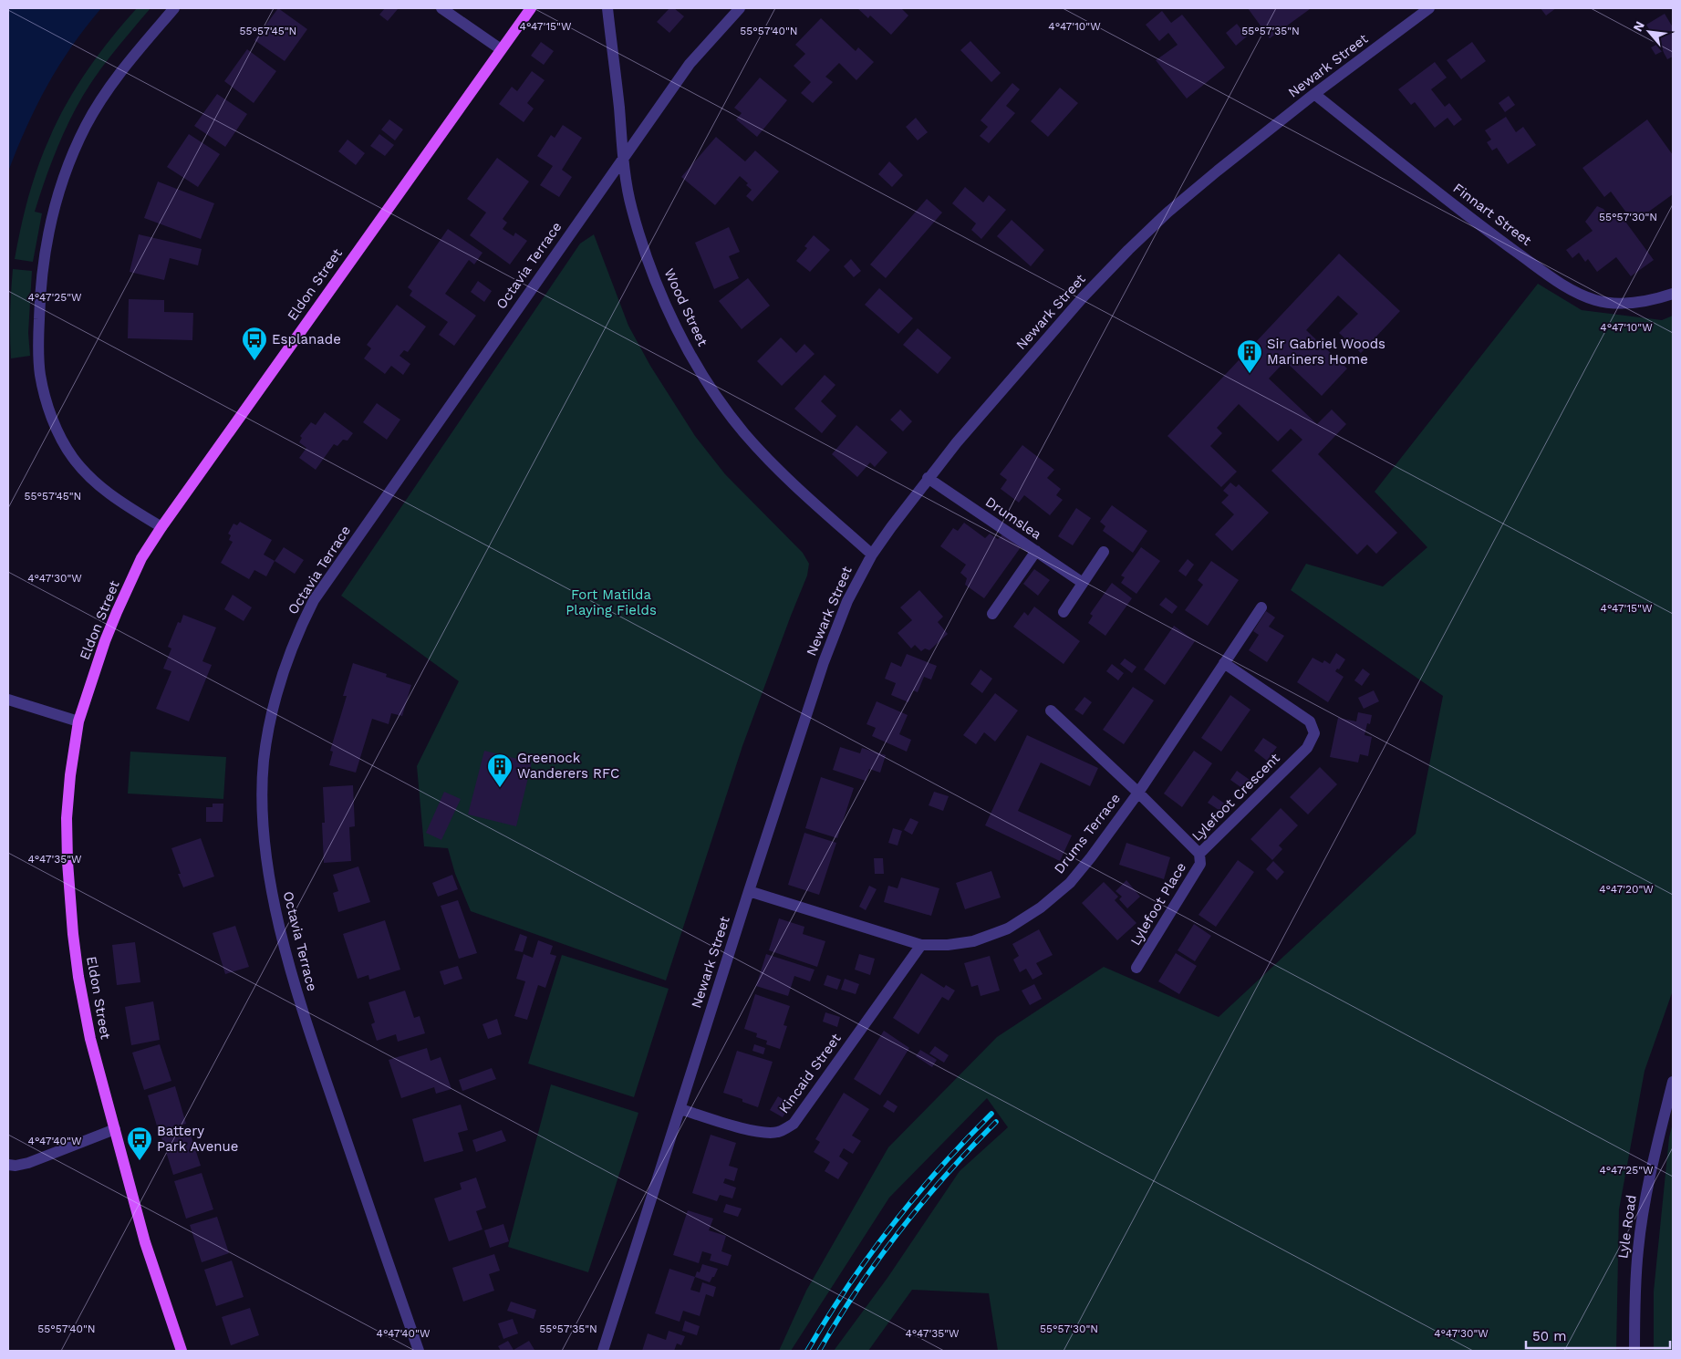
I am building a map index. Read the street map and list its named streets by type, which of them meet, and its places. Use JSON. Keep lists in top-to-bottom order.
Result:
{
  "streets": {
    "main road": ["Eldon Street"],
    "street": [
      "Newark Street",
      "Finnart Street",
      "Octavia Terrace",
      "Wood Street",
      "Drumslea",
      "Lylefoot Crescent",
      "Drums Terrace",
      "Lylefoot Place",
      "Kincaid Street",
      "Lyle Road"
    ]
  },
  "crossings": [
    ["Newark Street", "Finnart Street"],
    ["Newark Street", "Wood Street"],
    ["Newark Street", "Drumslea"],
    ["Newark Street", "Drums Terrace"],
    ["Newark Street", "Kincaid Street"],
    ["Octavia Terrace", "Wood Street"],
    ["Lylefoot Crescent", "Drums Terrace"],
    ["Lylefoot Crescent", "Lylefoot Place"],
    ["Drums Terrace", "Kincaid Street"]
  ],
  "parks": ["Fort Matilda Playing Fields"],
  "places": {
    "bus stop": ["Esplanade", "Battery Park Avenue"],
    "building": ["Sir Gabriel Woods Mariners Home", "Greenock Wanderers RFC"]
  },
  "scale_bar": "50 m",
  "north": "top left",
  "coordinates": [
    "4°47'15\"W",
    "4°47'10\"W",
    "55°57'35\"N",
    "55°57'45\"N",
    "55°57'40\"N",
    "55°57'30\"N",
    "4°47'25\"W",
    "4°47'30\"W",
    "4°47'35\"W",
    "4°47'20\"W",
    "4°47'40\"W"
  ]
}
